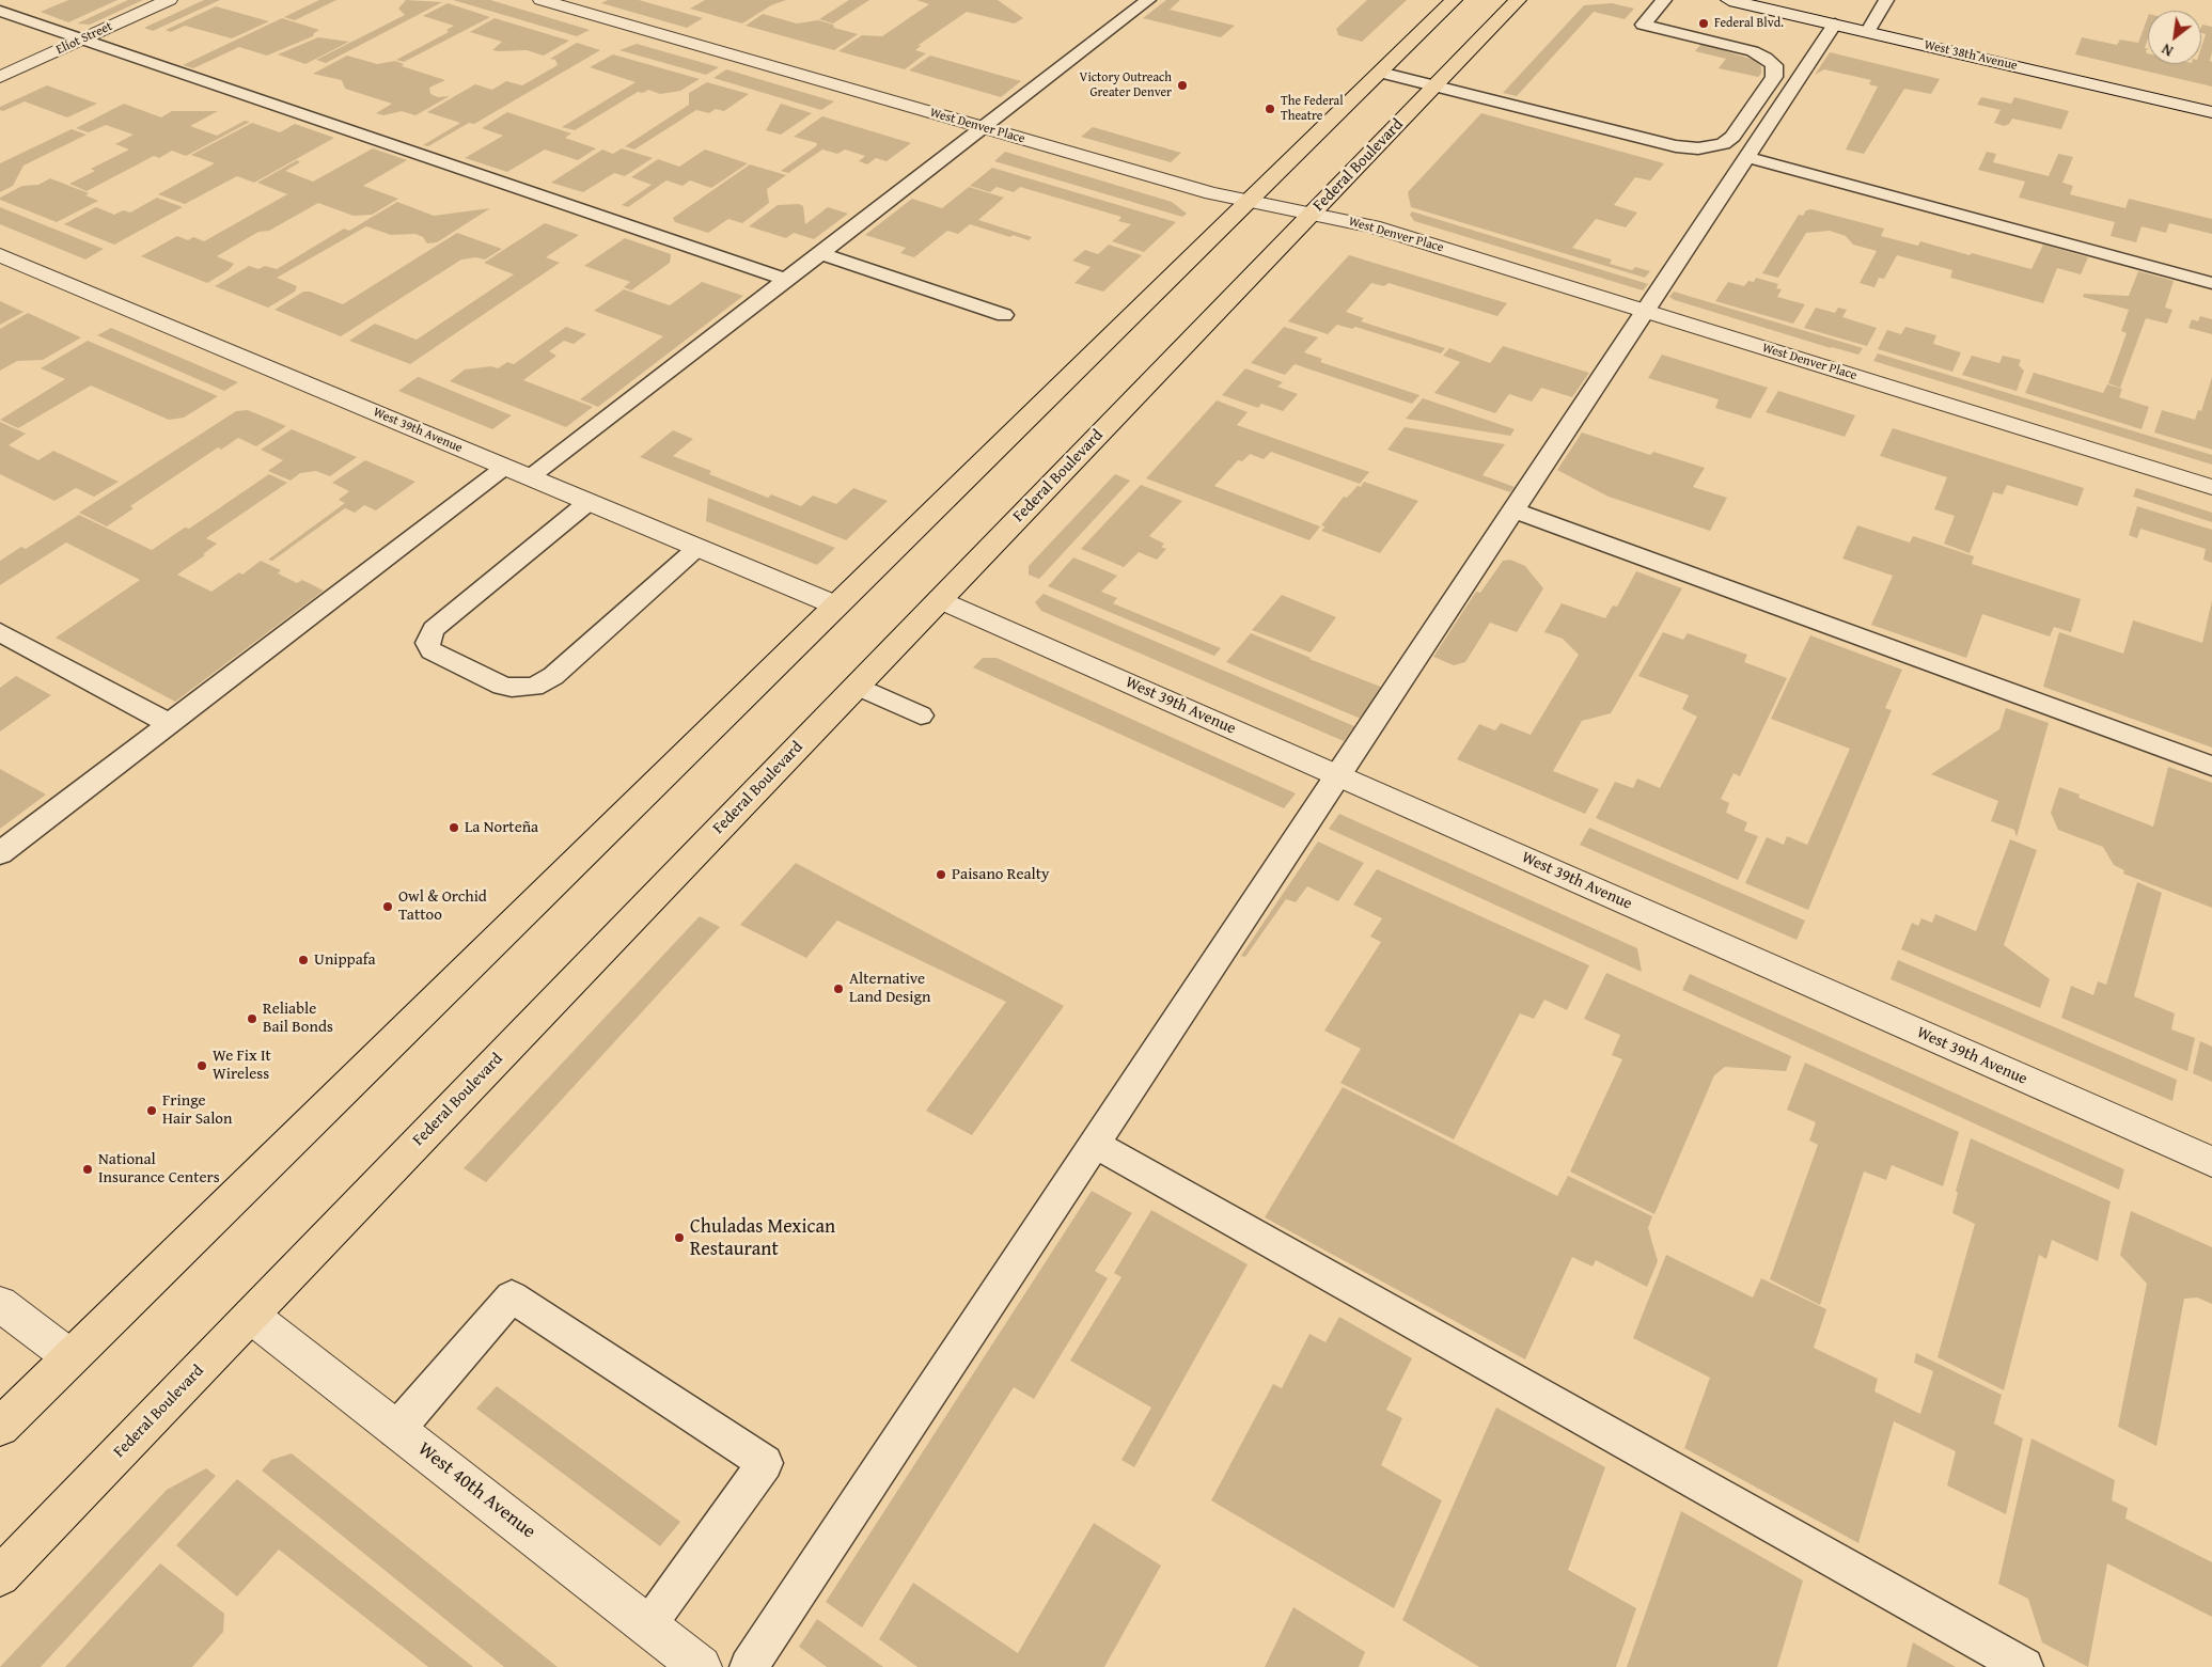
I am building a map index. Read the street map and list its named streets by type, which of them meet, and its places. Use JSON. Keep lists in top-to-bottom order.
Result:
{
  "streets": {
    "main road": ["Federal Boulevard"],
    "street": [
      "Eliot Street",
      "West 38th Avenue",
      "West Denver Place",
      "West 39th Avenue",
      "West 40th Avenue"
    ]
  },
  "crossings": [
    ["West Denver Place", "Federal Boulevard"],
    ["Federal Boulevard", "West 39th Avenue"],
    ["Federal Boulevard", "West 40th Avenue"]
  ],
  "places": [
    "Federal Blvd.",
    "Victory Outreach Greater Denver",
    "The Federal Theatre",
    "La Norteña",
    "Paisano Realty",
    "Owl & Orchid Tattoo",
    "Unippafa",
    "Alternative Land Design",
    "Reliable Bail Bonds",
    "We Fix It Wireless",
    "Fringe Hair Salon",
    "National Insurance Centers",
    "Chuladas Mexican Restaurant"
  ],
  "north": "bottom left"
}
